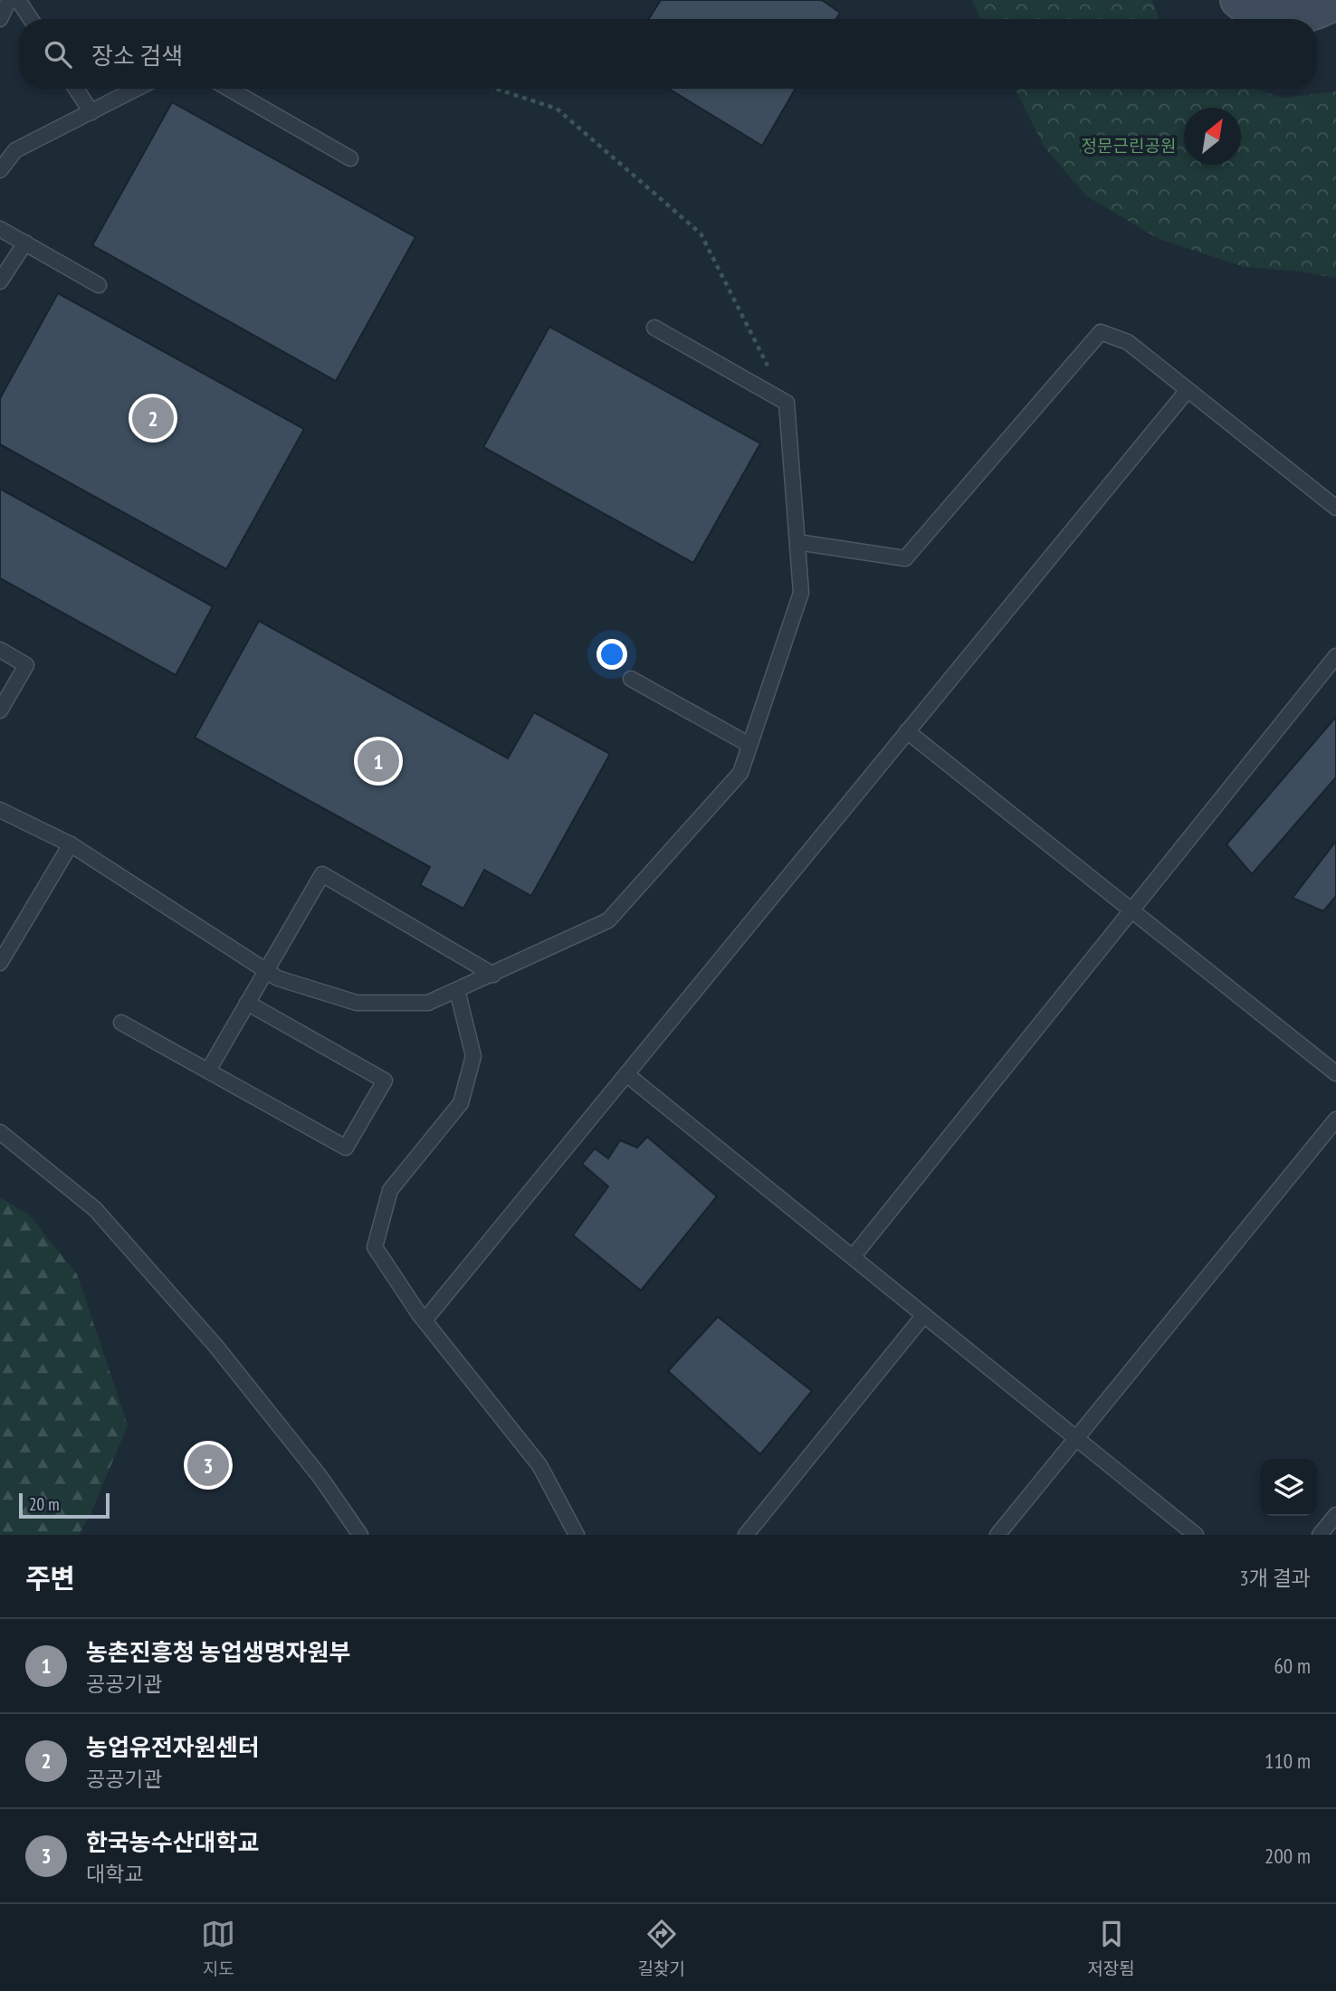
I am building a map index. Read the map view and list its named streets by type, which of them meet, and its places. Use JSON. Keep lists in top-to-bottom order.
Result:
{
  "parks": ["정문근린공원"],
  "scale_bar": "20 m",
  "north": "top right",
  "page": {
    "search": "장소 검색",
    "pins": ["2", "1", "3"],
    "scale": "20 m",
    "heading": ["주변", "3개 결과"],
    "list": [
      {
        "mark": "1",
        "name": "농촌진흥청 농업생명자원부",
        "note": "공공기관",
        "value": "60 m"
      },
      {
        "mark": "2",
        "name": "농업유전자원센터",
        "note": "공공기관",
        "value": "110 m"
      },
      {
        "mark": "3",
        "name": "한국농수산대학교",
        "note": "대학교",
        "value": "200 m"
      }
    ],
    "nav": ["지도", "길찾기", "저장됨"]
  }
}
